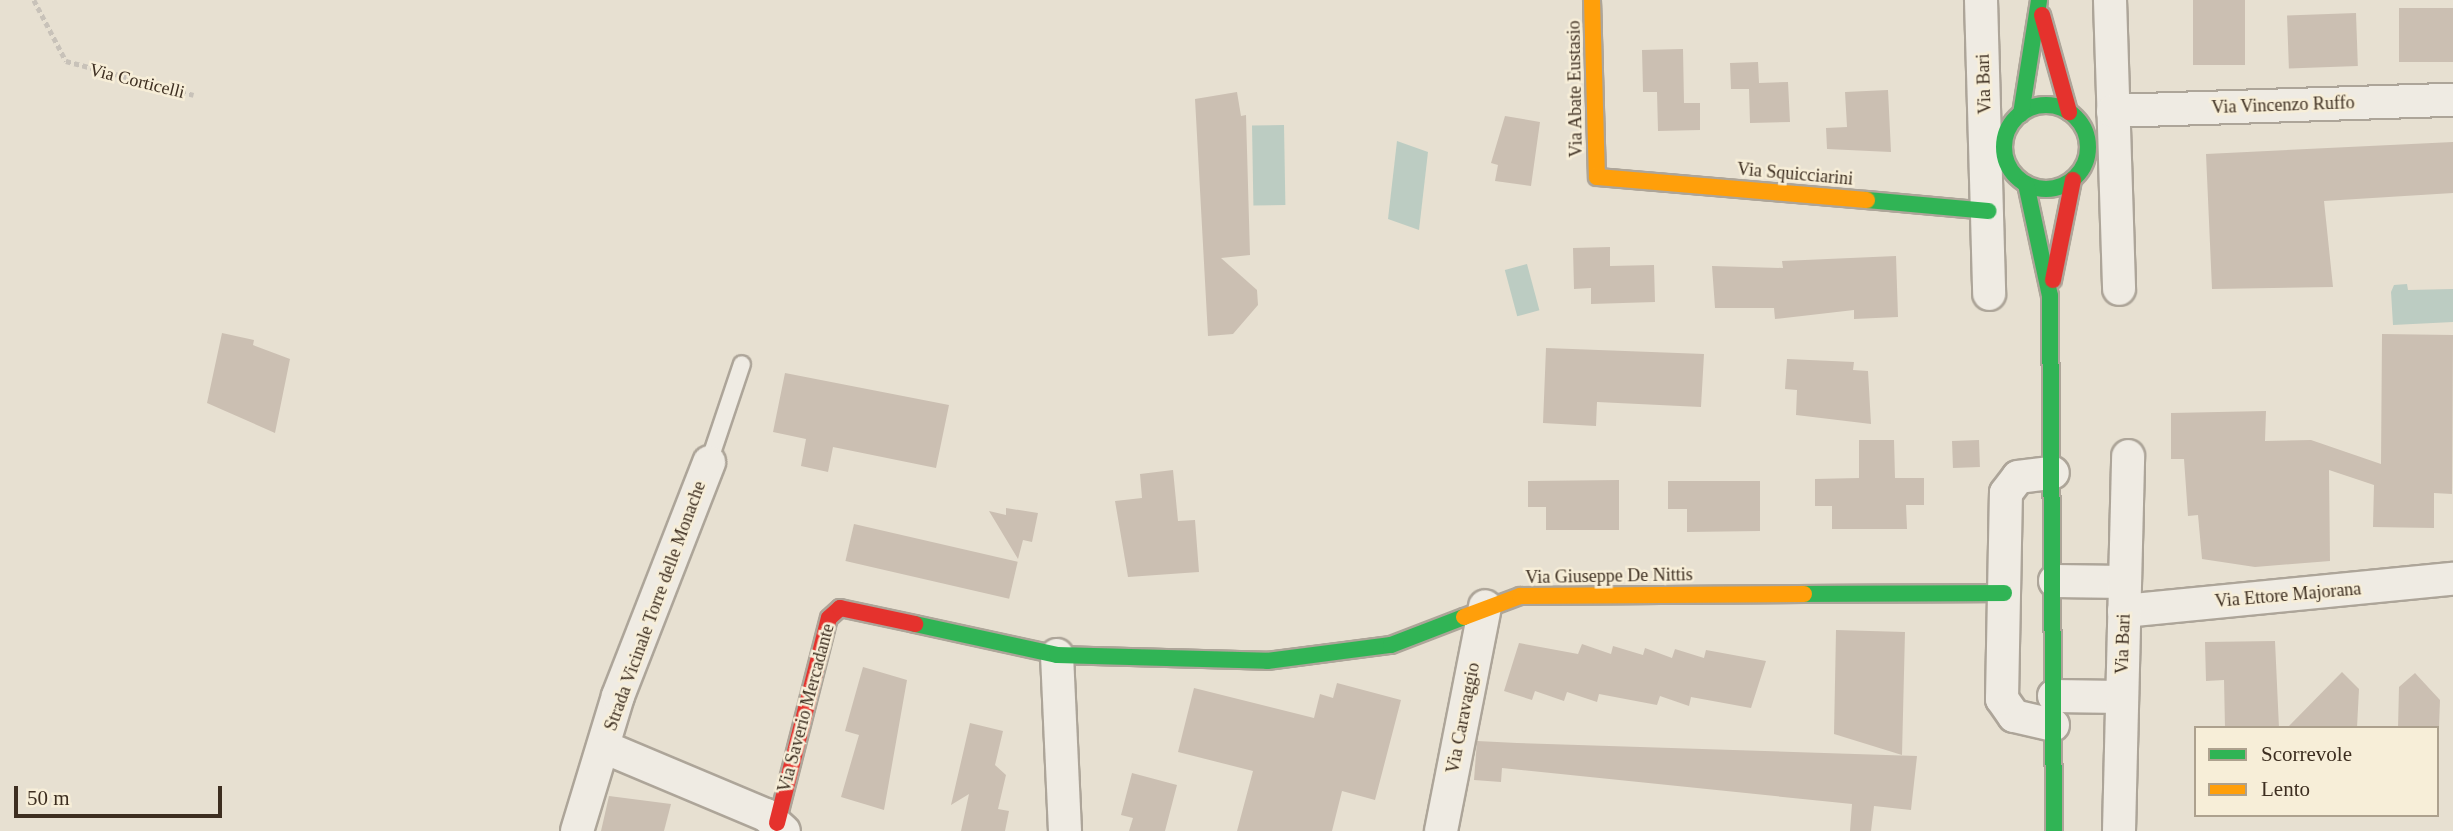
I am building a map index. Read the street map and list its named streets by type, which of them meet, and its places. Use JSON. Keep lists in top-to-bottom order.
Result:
{
  "streets": {
    "street": [
      "Via Bari",
      "Via Abate Eustasio",
      "Via Vincenzo Ruffo",
      "Via Squicciarini",
      "Via Giuseppe De Nittis",
      "Via Ettore Majorana",
      "Strada Vicinale Torre delle Monache",
      "Via Saverio Mercadante",
      "Via Caravaggio"
    ],
    "path": ["Via Corticelli"]
  },
  "crossings": [
    ["Via Bari", "Via Vincenzo Ruffo"],
    ["Via Bari", "Via Squicciarini"],
    ["Via Bari", "Via Ettore Majorana"],
    ["Via Abate Eustasio", "Via Squicciarini"],
    ["Via Giuseppe De Nittis", "Via Saverio Mercadante"],
    ["Via Giuseppe De Nittis", "Via Caravaggio"],
    ["Strada Vicinale Torre delle Monache", "Via Saverio Mercadante"]
  ],
  "legend": ["Scorrevole", "Lento"],
  "scale_bar": "50 m"
}
